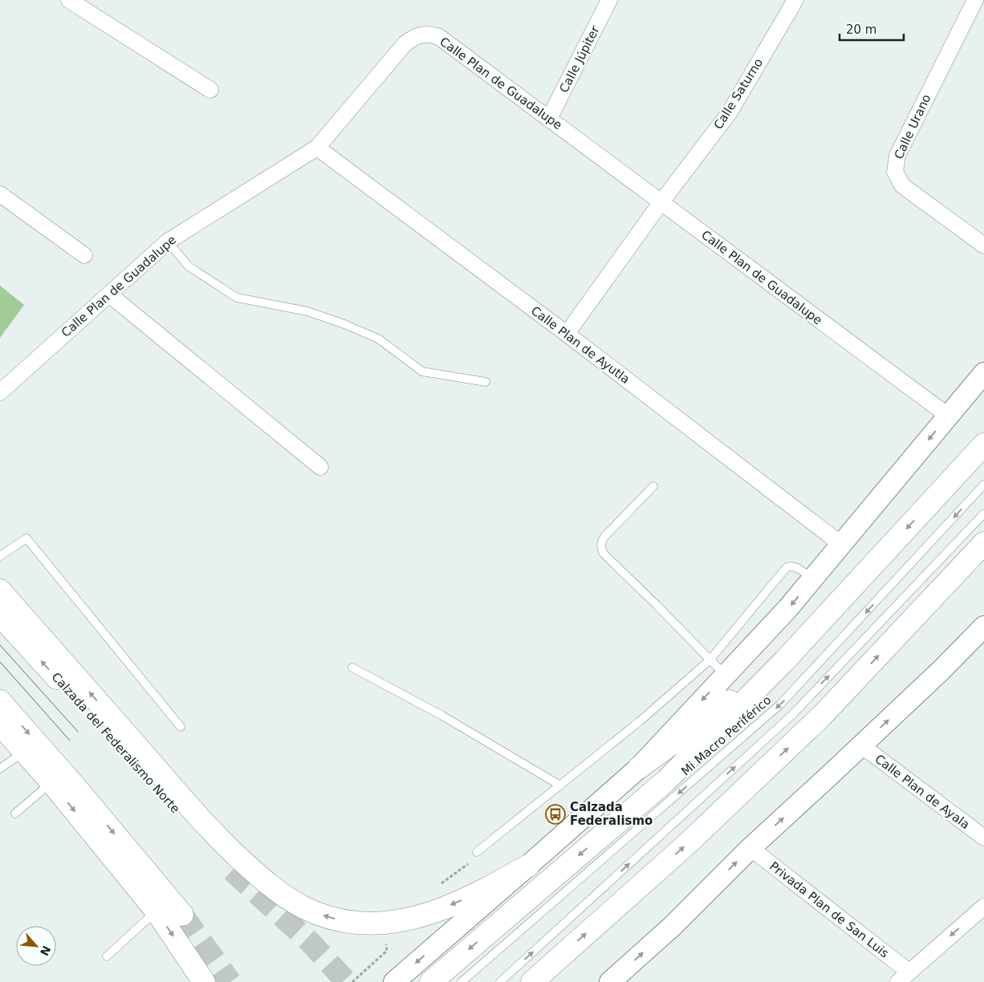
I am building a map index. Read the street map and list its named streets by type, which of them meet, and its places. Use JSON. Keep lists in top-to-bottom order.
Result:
{
  "streets": {
    "main road": ["Calzada del Federalismo Norte"],
    "street": [
      "Calle Júpiter",
      "Calle Plan de Guadalupe",
      "Calle Saturno",
      "Calle Urano",
      "Calle Plan de Ayutla",
      "Calle Plan de Ayala",
      "Privada Plan de San Luis"
    ],
    "lane": ["Mi Macro Periférico"]
  },
  "crossings": [
    ["Calle Júpiter", "Calle Plan de Guadalupe"],
    ["Calle Plan de Guadalupe", "Calle Saturno"],
    ["Calle Plan de Guadalupe", "Calle Plan de Ayutla"],
    ["Calle Saturno", "Calle Plan de Ayutla"]
  ],
  "places": {
    "bus stop": ["Calzada Federalismo"]
  },
  "scale_bar": "20 m",
  "north": "bottom right"
}
